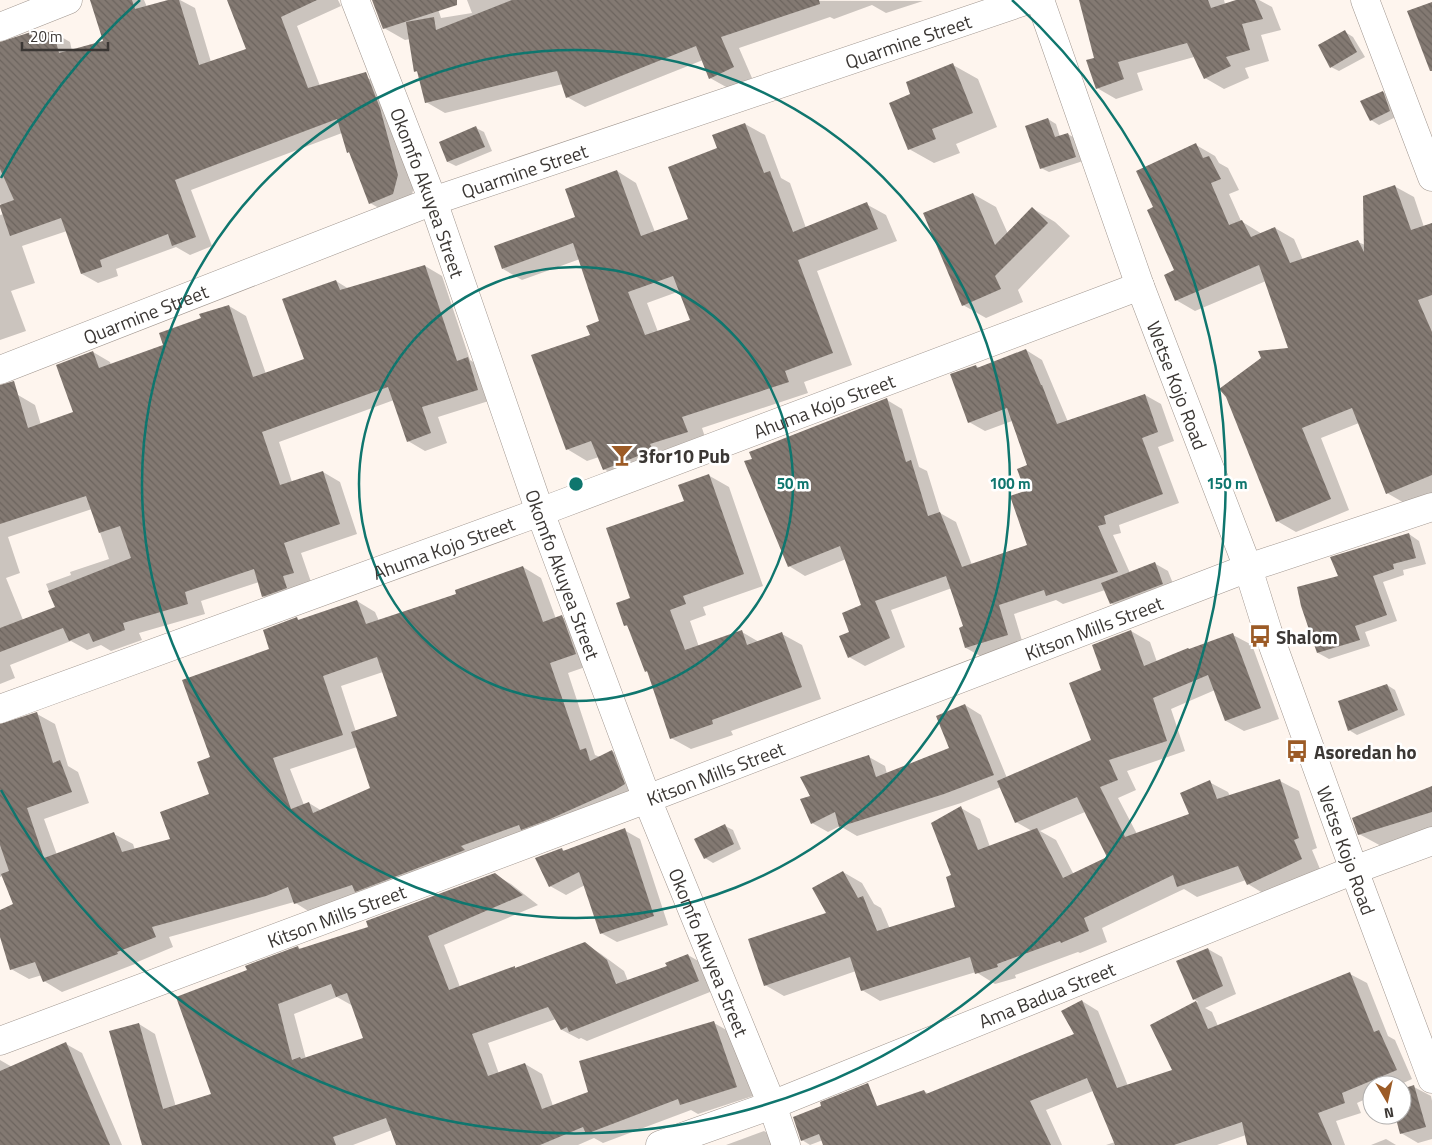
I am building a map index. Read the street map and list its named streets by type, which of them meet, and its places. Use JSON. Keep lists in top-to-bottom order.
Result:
{
  "streets": {
    "street": [
      "Quarmine Street",
      "Okomfo Akuyea Street",
      "Wetse Kojo Road",
      "Ahuma Kojo Street",
      "Kitson Mills Street",
      "Ama Badua Street"
    ]
  },
  "crossings": [
    ["Quarmine Street", "Okomfo Akuyea Street"],
    ["Okomfo Akuyea Street", "Ahuma Kojo Street"],
    ["Okomfo Akuyea Street", "Kitson Mills Street"],
    ["Okomfo Akuyea Street", "Ama Badua Street"],
    ["Wetse Kojo Road", "Ahuma Kojo Street"],
    ["Wetse Kojo Road", "Kitson Mills Street"],
    ["Wetse Kojo Road", "Ama Badua Street"]
  ],
  "places": {
    "bar": ["3for10 Pub"],
    "bus stop": ["Shalom", "Asoredan ho"]
  },
  "scale_bar": "20 m",
  "north": "bottom",
  "rings": ["50 m", "100 m", "150 m"]
}
